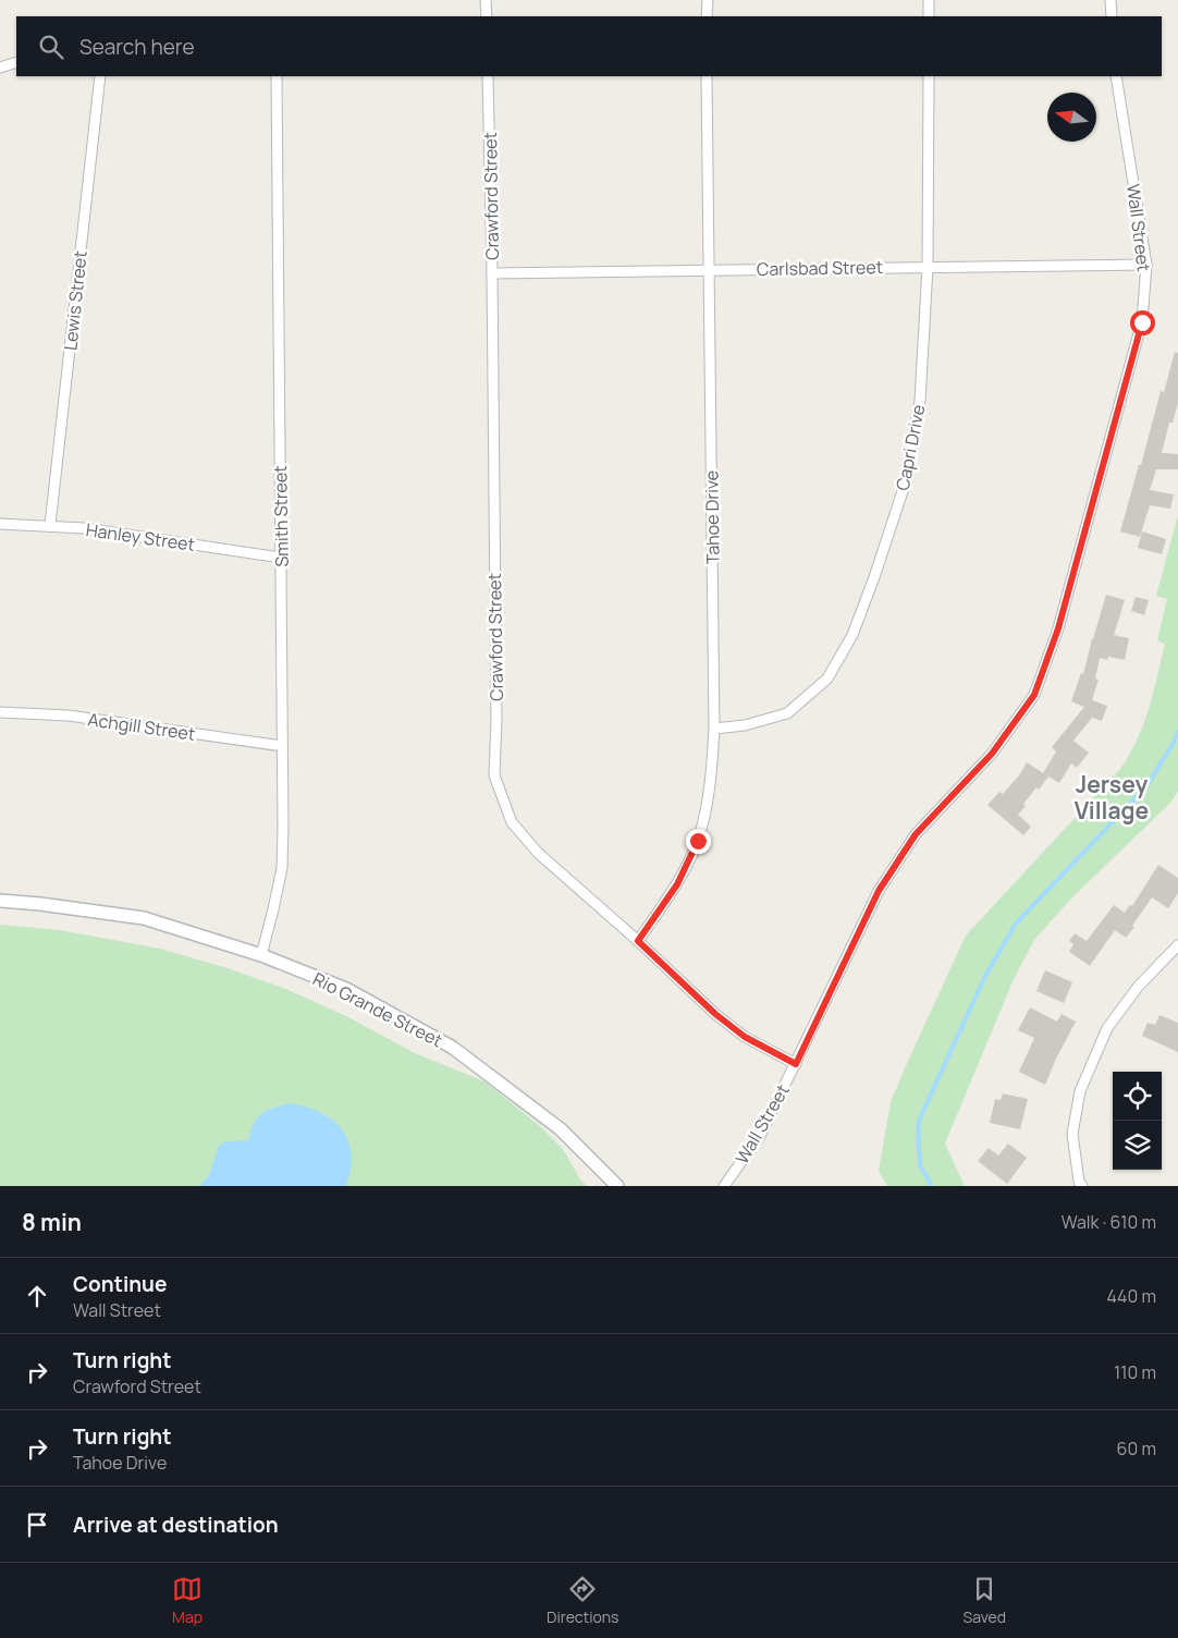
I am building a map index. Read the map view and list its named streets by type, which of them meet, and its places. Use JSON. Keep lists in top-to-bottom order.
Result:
{
  "streets": {
    "street": [
      "Crawford Street",
      "Wall Street",
      "Carlsbad Street",
      "Lewis Street",
      "Capri Drive",
      "Smith Street",
      "Tahoe Drive",
      "Hanley Street",
      "Achgill Street",
      "Rio Grande Street"
    ]
  },
  "crossings": [
    ["Crawford Street", "Wall Street"],
    ["Crawford Street", "Carlsbad Street"],
    ["Crawford Street", "Tahoe Drive"],
    ["Wall Street", "Carlsbad Street"],
    ["Carlsbad Street", "Capri Drive"],
    ["Carlsbad Street", "Tahoe Drive"],
    ["Lewis Street", "Hanley Street"],
    ["Capri Drive", "Tahoe Drive"],
    ["Smith Street", "Hanley Street"],
    ["Smith Street", "Achgill Street"],
    ["Smith Street", "Rio Grande Street"]
  ],
  "districts": ["Jersey Village"],
  "north": "left",
  "page": {
    "search": "Search here",
    "heading": ["8 min", "Walk · 610 m"],
    "list": [
      ["Continue", "Wall Street", "440 m"],
      ["Turn right", "Crawford Street", "110 m"],
      ["Turn right", "Tahoe Drive", "60 m"],
      "Arrive at destination"
    ],
    "nav": ["Map", "Directions", "Saved"]
  }
}
